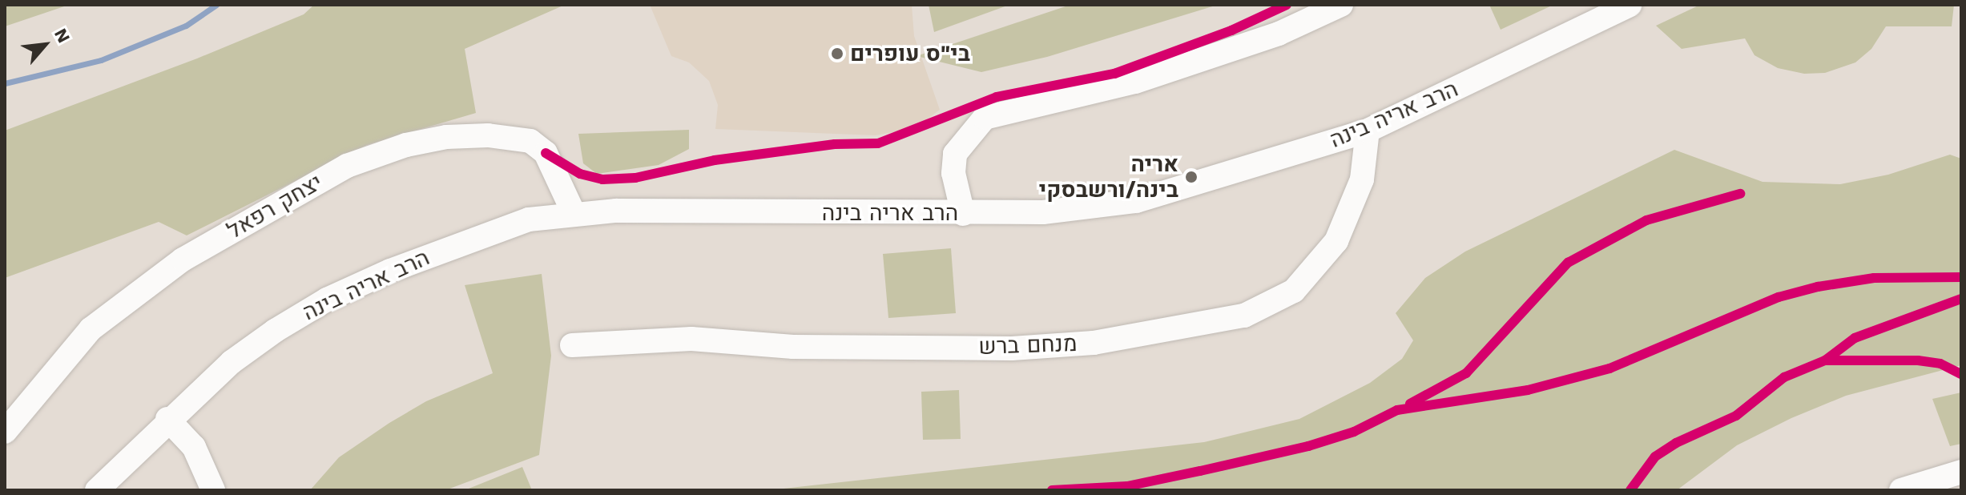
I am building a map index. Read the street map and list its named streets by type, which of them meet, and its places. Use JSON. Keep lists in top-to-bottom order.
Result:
{
  "streets": {
    "street": ["הרב אריה בינה", "יצחק רפאל", "מנחם ברש"]
  },
  "crossings": [
    ["הרב אריה בינה", "יצחק רפאל"],
    ["הרב אריה בינה", "מנחם ברש"]
  ],
  "places": ["בי\"ס עופרים", "אריה בינה/ורשבסקי"],
  "north": "top right"
}
